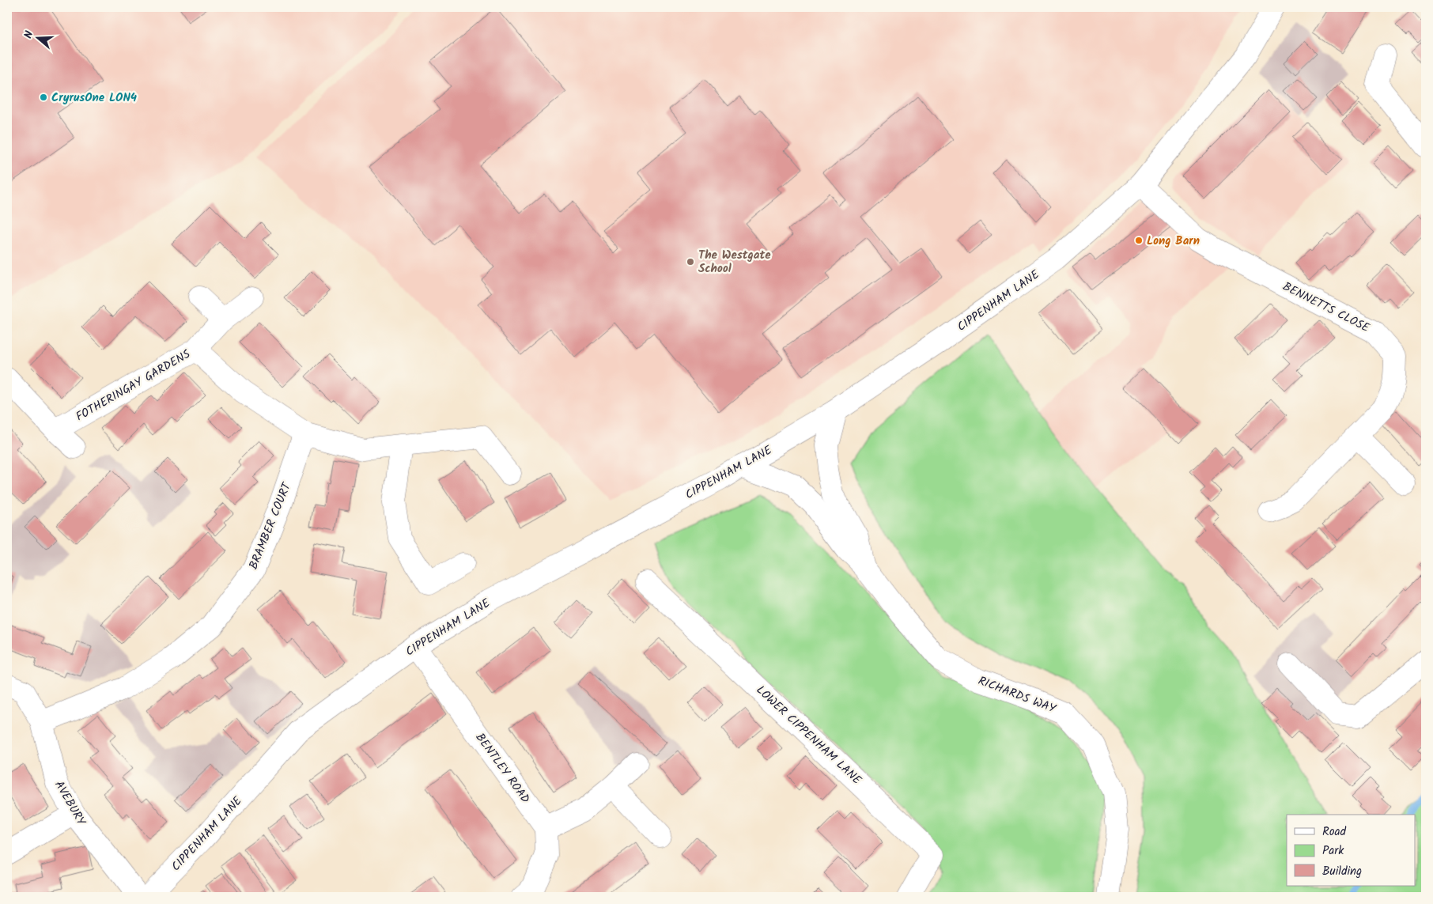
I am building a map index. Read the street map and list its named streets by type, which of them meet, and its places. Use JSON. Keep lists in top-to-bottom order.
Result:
{
  "streets": {
    "street": [
      "CIPPENHAM LANE",
      "BENNETTS CLOSE",
      "FOTHERINGAY GARDENS",
      "BRAMBER COURT",
      "RICHARDS WAY",
      "LOWER CIPPENHAM LANE",
      "BENTLEY ROAD",
      "AVEBURY"
    ]
  },
  "crossings": [
    ["CIPPENHAM LANE", "BENNETTS CLOSE"],
    ["CIPPENHAM LANE", "RICHARDS WAY"],
    ["CIPPENHAM LANE", "BENTLEY ROAD"],
    ["BRAMBER COURT", "AVEBURY"]
  ],
  "places": ["CryrusOne LON4", "Long Barn", "The Westgate School"],
  "legend": ["Road", "Park", "Building"],
  "north": "left"
}
